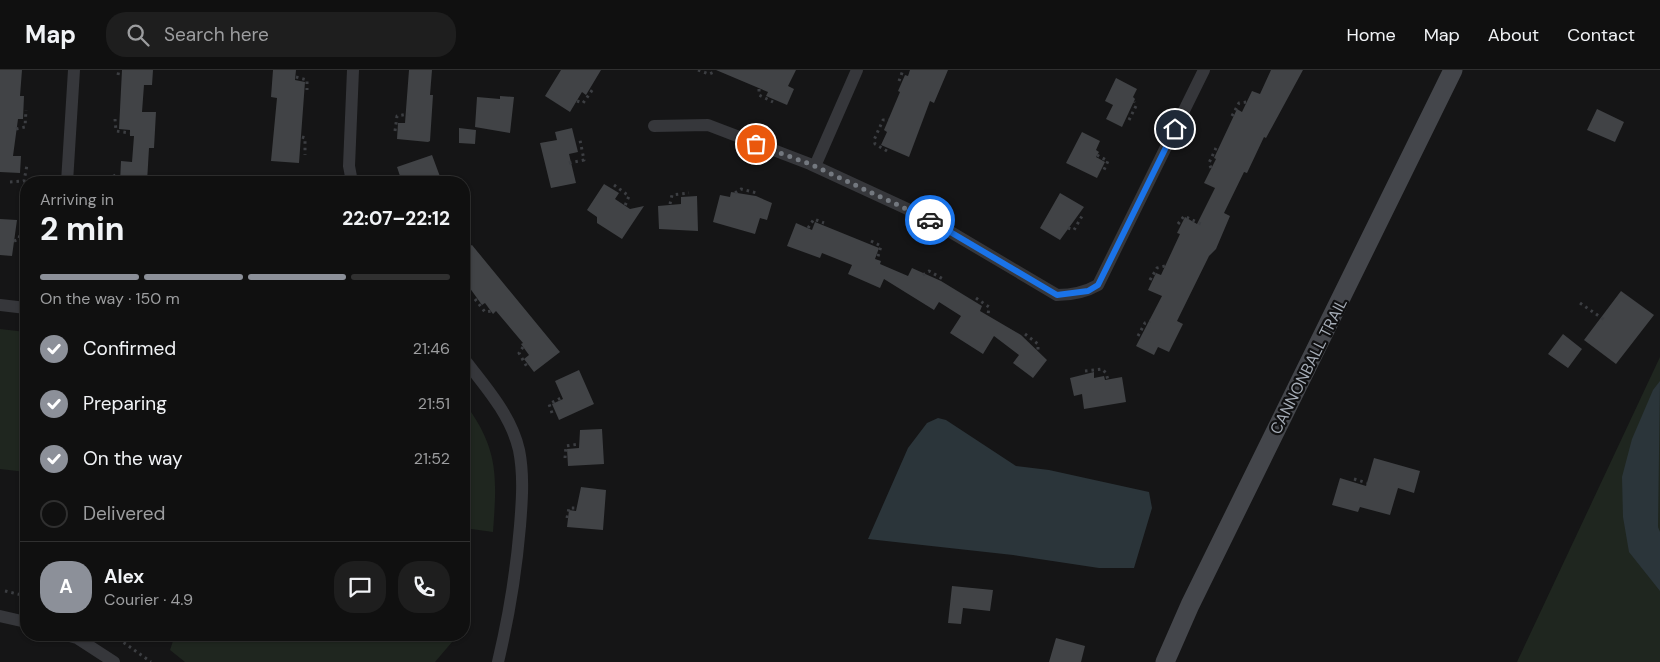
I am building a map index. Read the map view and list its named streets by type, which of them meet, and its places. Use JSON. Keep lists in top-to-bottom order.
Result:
{
  "streets": {
    "main road": ["CANNONBALL TRAIL"]
  },
  "page": {
    "header": "Map",
    "search": "Search here",
    "nav": [
      "Home",
      "Map",
      "About",
      "Contact"
    ],
    "heading": ["2 min", "Arriving in", "22:07–22:12"],
    "panel": ["Alex", "Courier · 4.9"],
    "bar": "On the way · 150 m",
    "list": [
      ["Confirmed", "21:46"],
      ["Preparing", "21:51"],
      ["On the way", "21:52"],
      "Delivered"
    ],
    "round": "A"
  }
}
